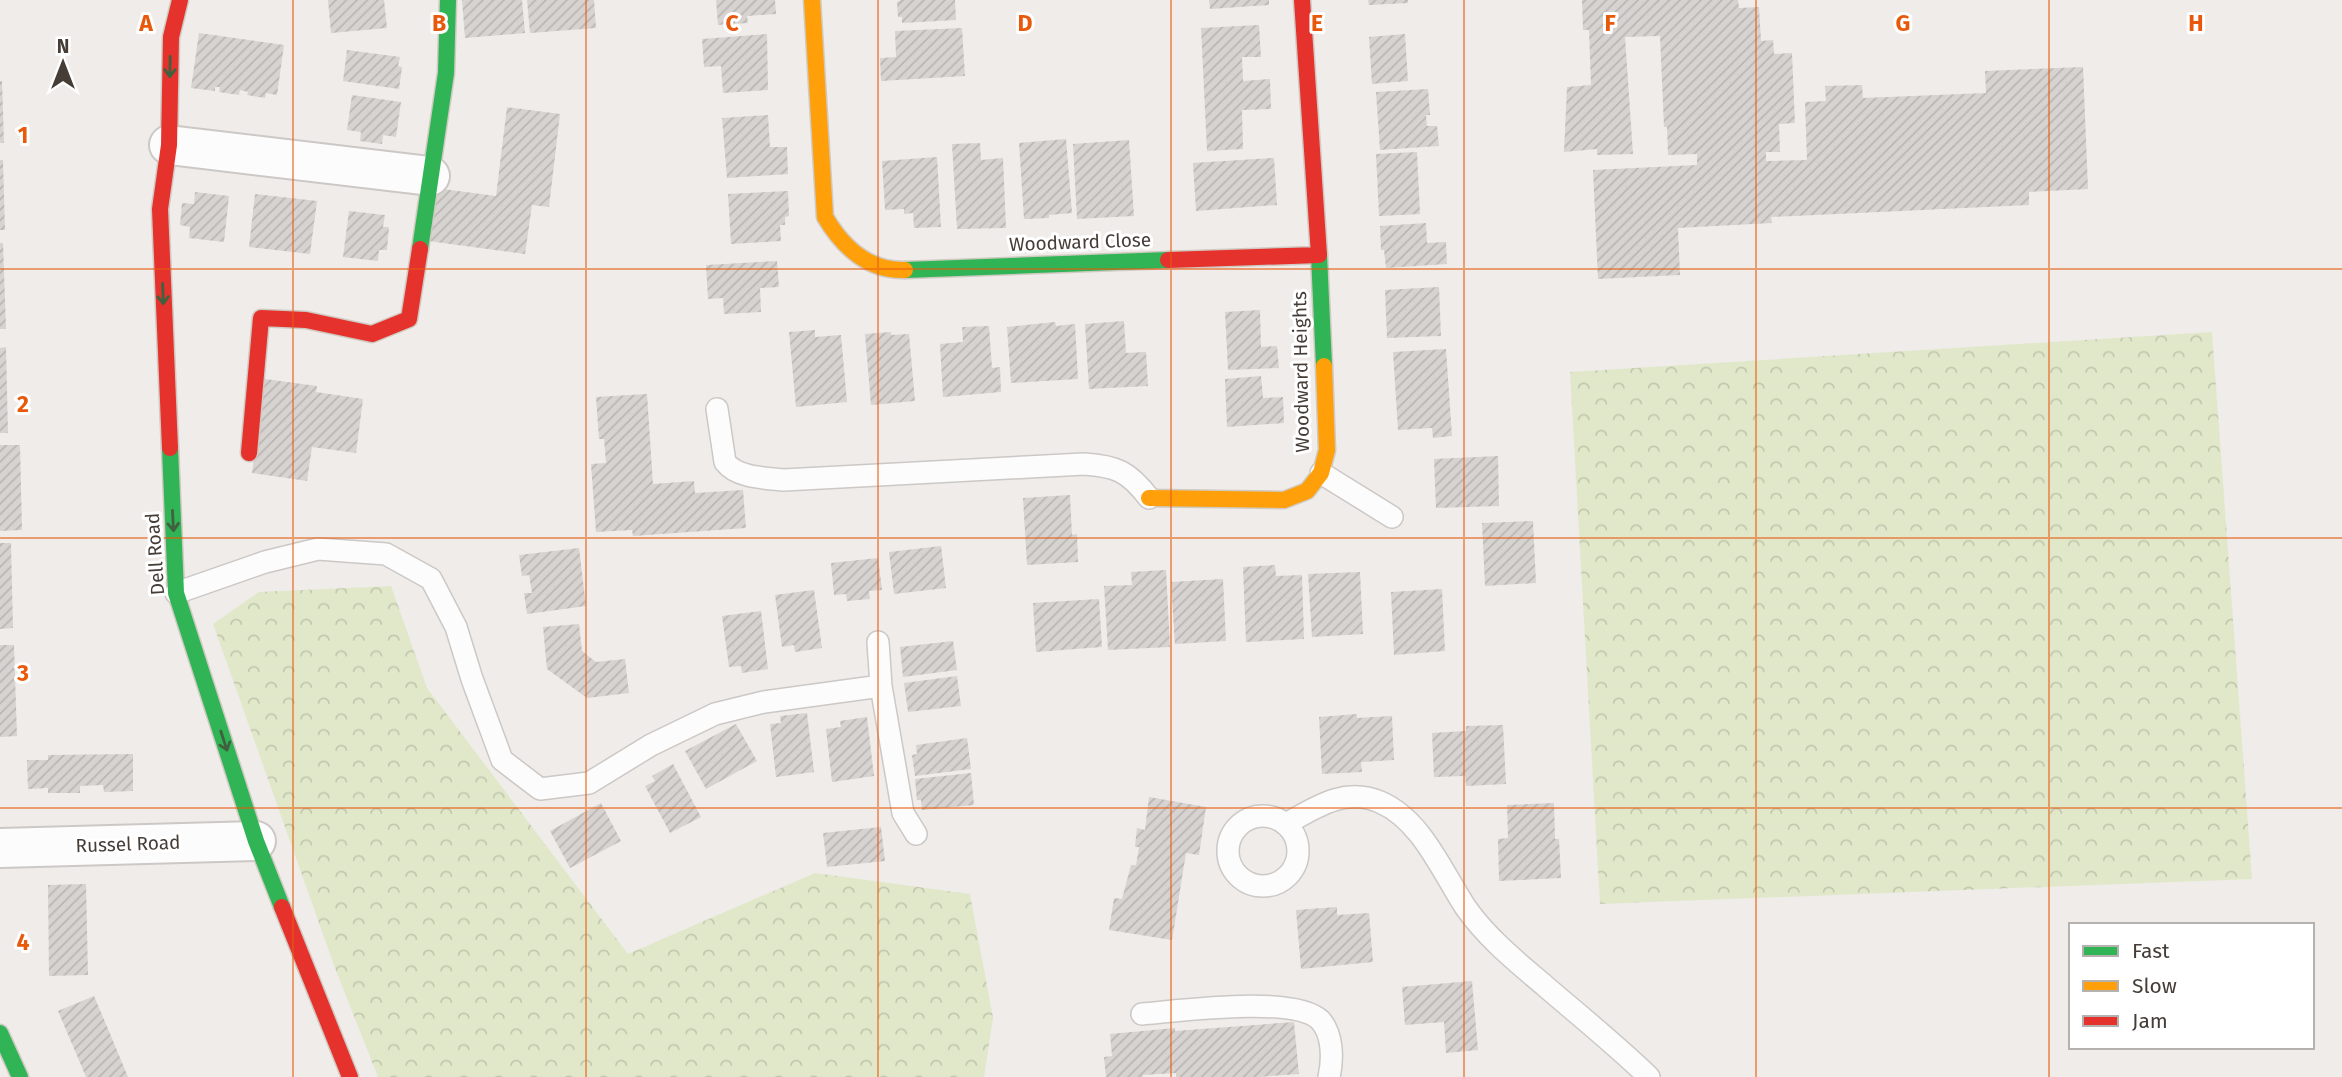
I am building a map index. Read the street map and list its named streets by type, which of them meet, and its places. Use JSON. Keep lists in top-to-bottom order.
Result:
{
  "streets": {
    "street": [
      "Woodward Close",
      "Woodward Heights",
      "Dell Road",
      "Russel Road"
    ]
  },
  "crossings": [
    ["Woodward Close", "Woodward Heights"],
    ["Dell Road", "Russel Road"]
  ],
  "one_way": ["Dell Road"],
  "legend": ["Fast", "Slow", "Jam"],
  "north": "top",
  "grid": {
    "columns": [
      "A",
      "B",
      "C",
      "D",
      "E",
      "F",
      "G",
      "H"
    ],
    "rows": [
      "1",
      "2",
      "3",
      "4"
    ]
  }
}
